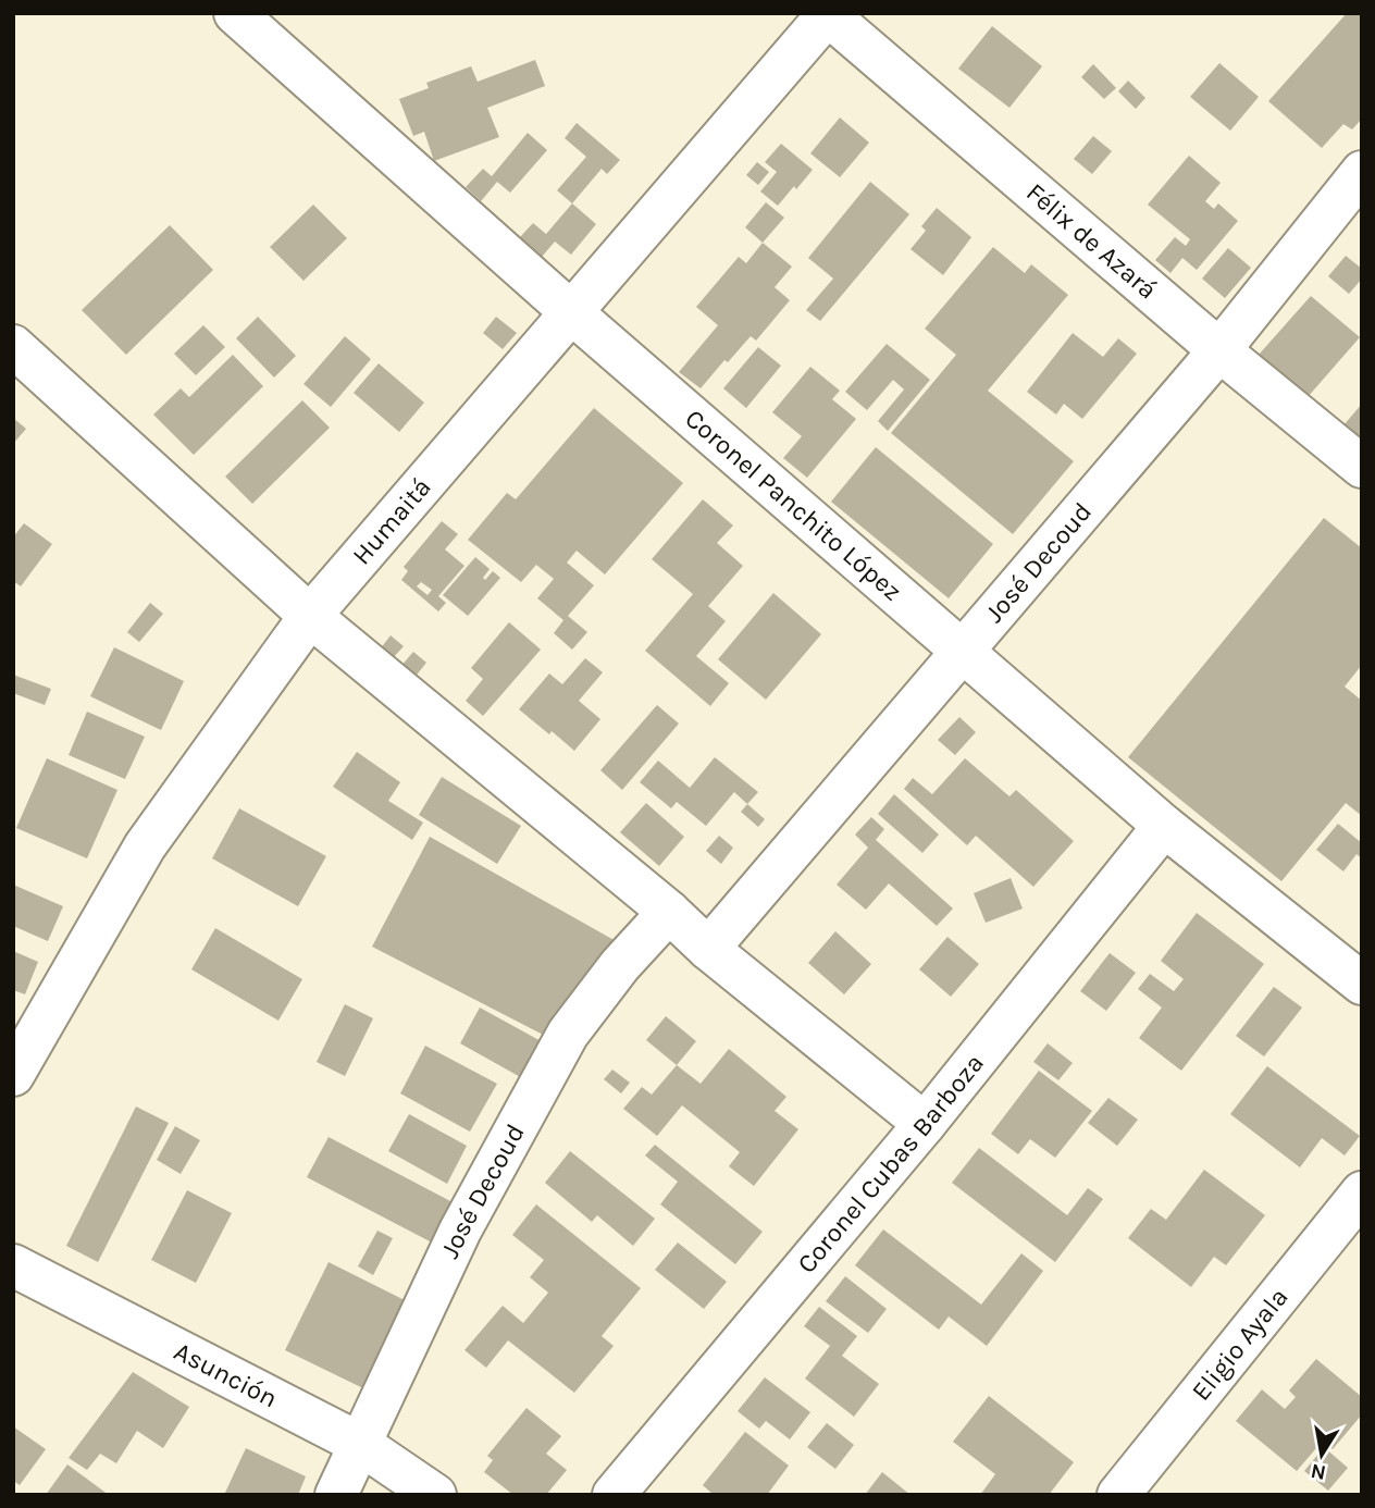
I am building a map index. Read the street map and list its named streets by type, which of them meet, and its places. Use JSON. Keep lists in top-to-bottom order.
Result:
{
  "streets": {
    "street": [
      "Félix de Azará",
      "Coronel Panchito López",
      "Humaitá",
      "José Decoud",
      "Coronel Cubas Barboza",
      "Eligio Ayala",
      "Asunción"
    ]
  },
  "crossings": [
    ["Félix de Azará", "Humaitá"],
    ["Félix de Azará", "José Decoud"],
    ["Coronel Panchito López", "Humaitá"],
    ["Coronel Panchito López", "José Decoud"],
    ["Coronel Panchito López", "Coronel Cubas Barboza"],
    ["José Decoud", "Asunción"]
  ],
  "north": "bottom"
}
